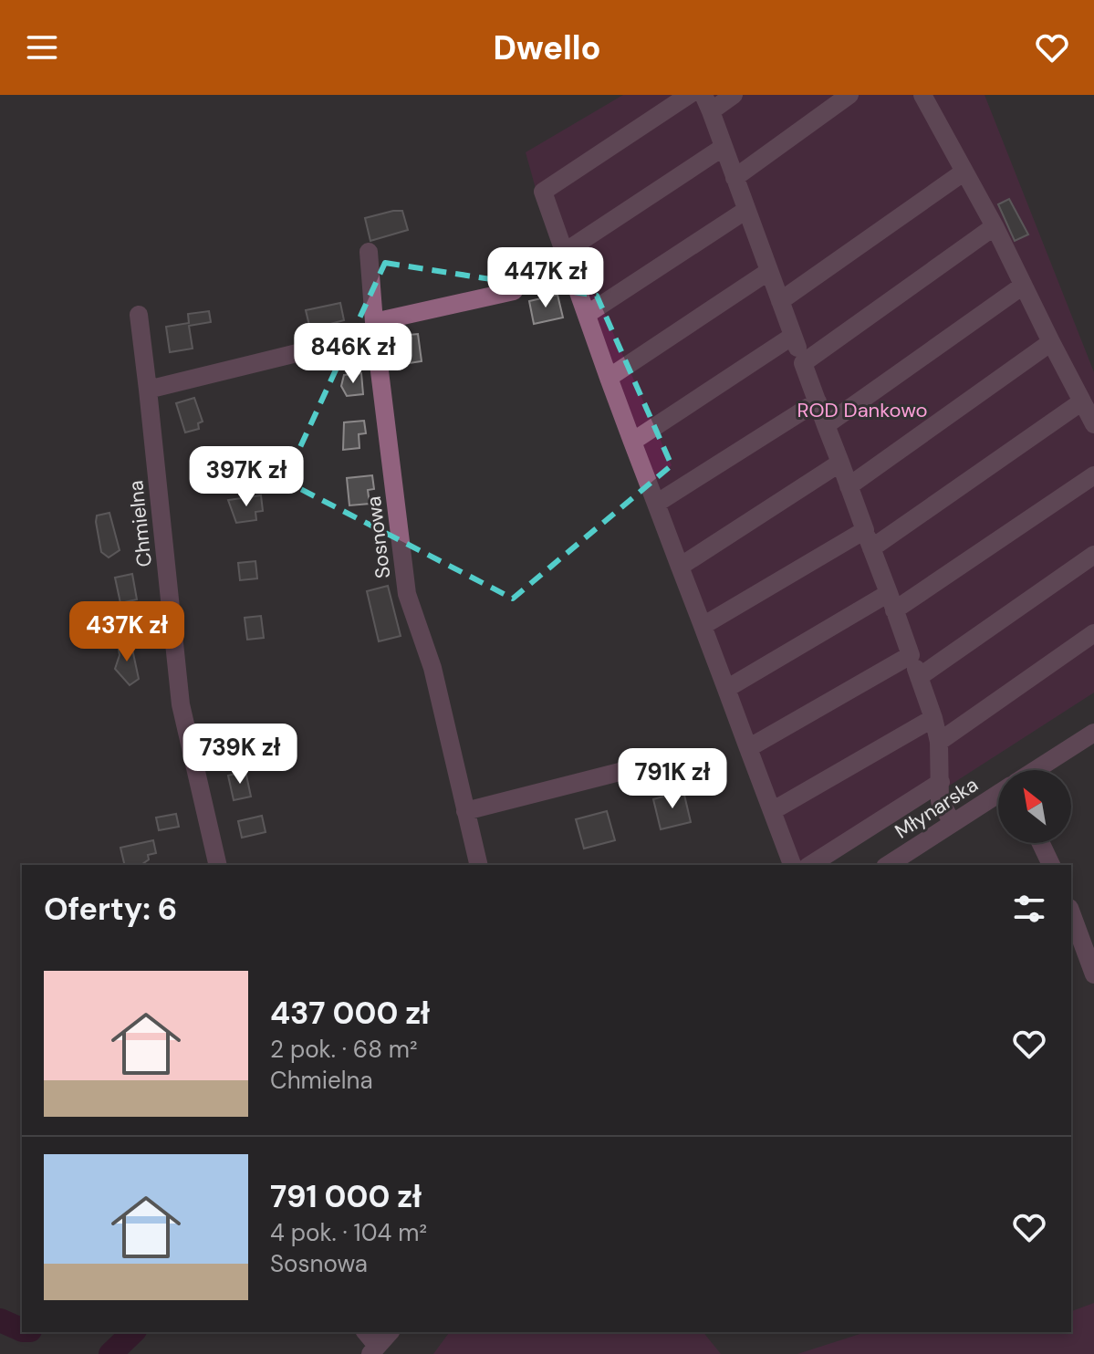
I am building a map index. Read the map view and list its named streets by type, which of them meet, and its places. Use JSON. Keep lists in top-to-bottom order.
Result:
{
  "streets": {
    "street": ["Chmielna", "Sosnowa", "Młynarska"]
  },
  "parks": ["ROD Dankowo"],
  "north": "top left",
  "page": {
    "header": "Dwello",
    "price": [
      "447K zł",
      "846K zł",
      "397K zł",
      "437K zł",
      "739K zł",
      "791K zł"
    ],
    "heading": "Oferty: 6",
    "list": [
      {
        "name": "437 000 zł",
        "note": "2 pok. · 68 m² · Chmielna"
      },
      {
        "name": "791 000 zł",
        "note": "4 pok. · 104 m² · Sosnowa"
      }
    ]
  }
}
